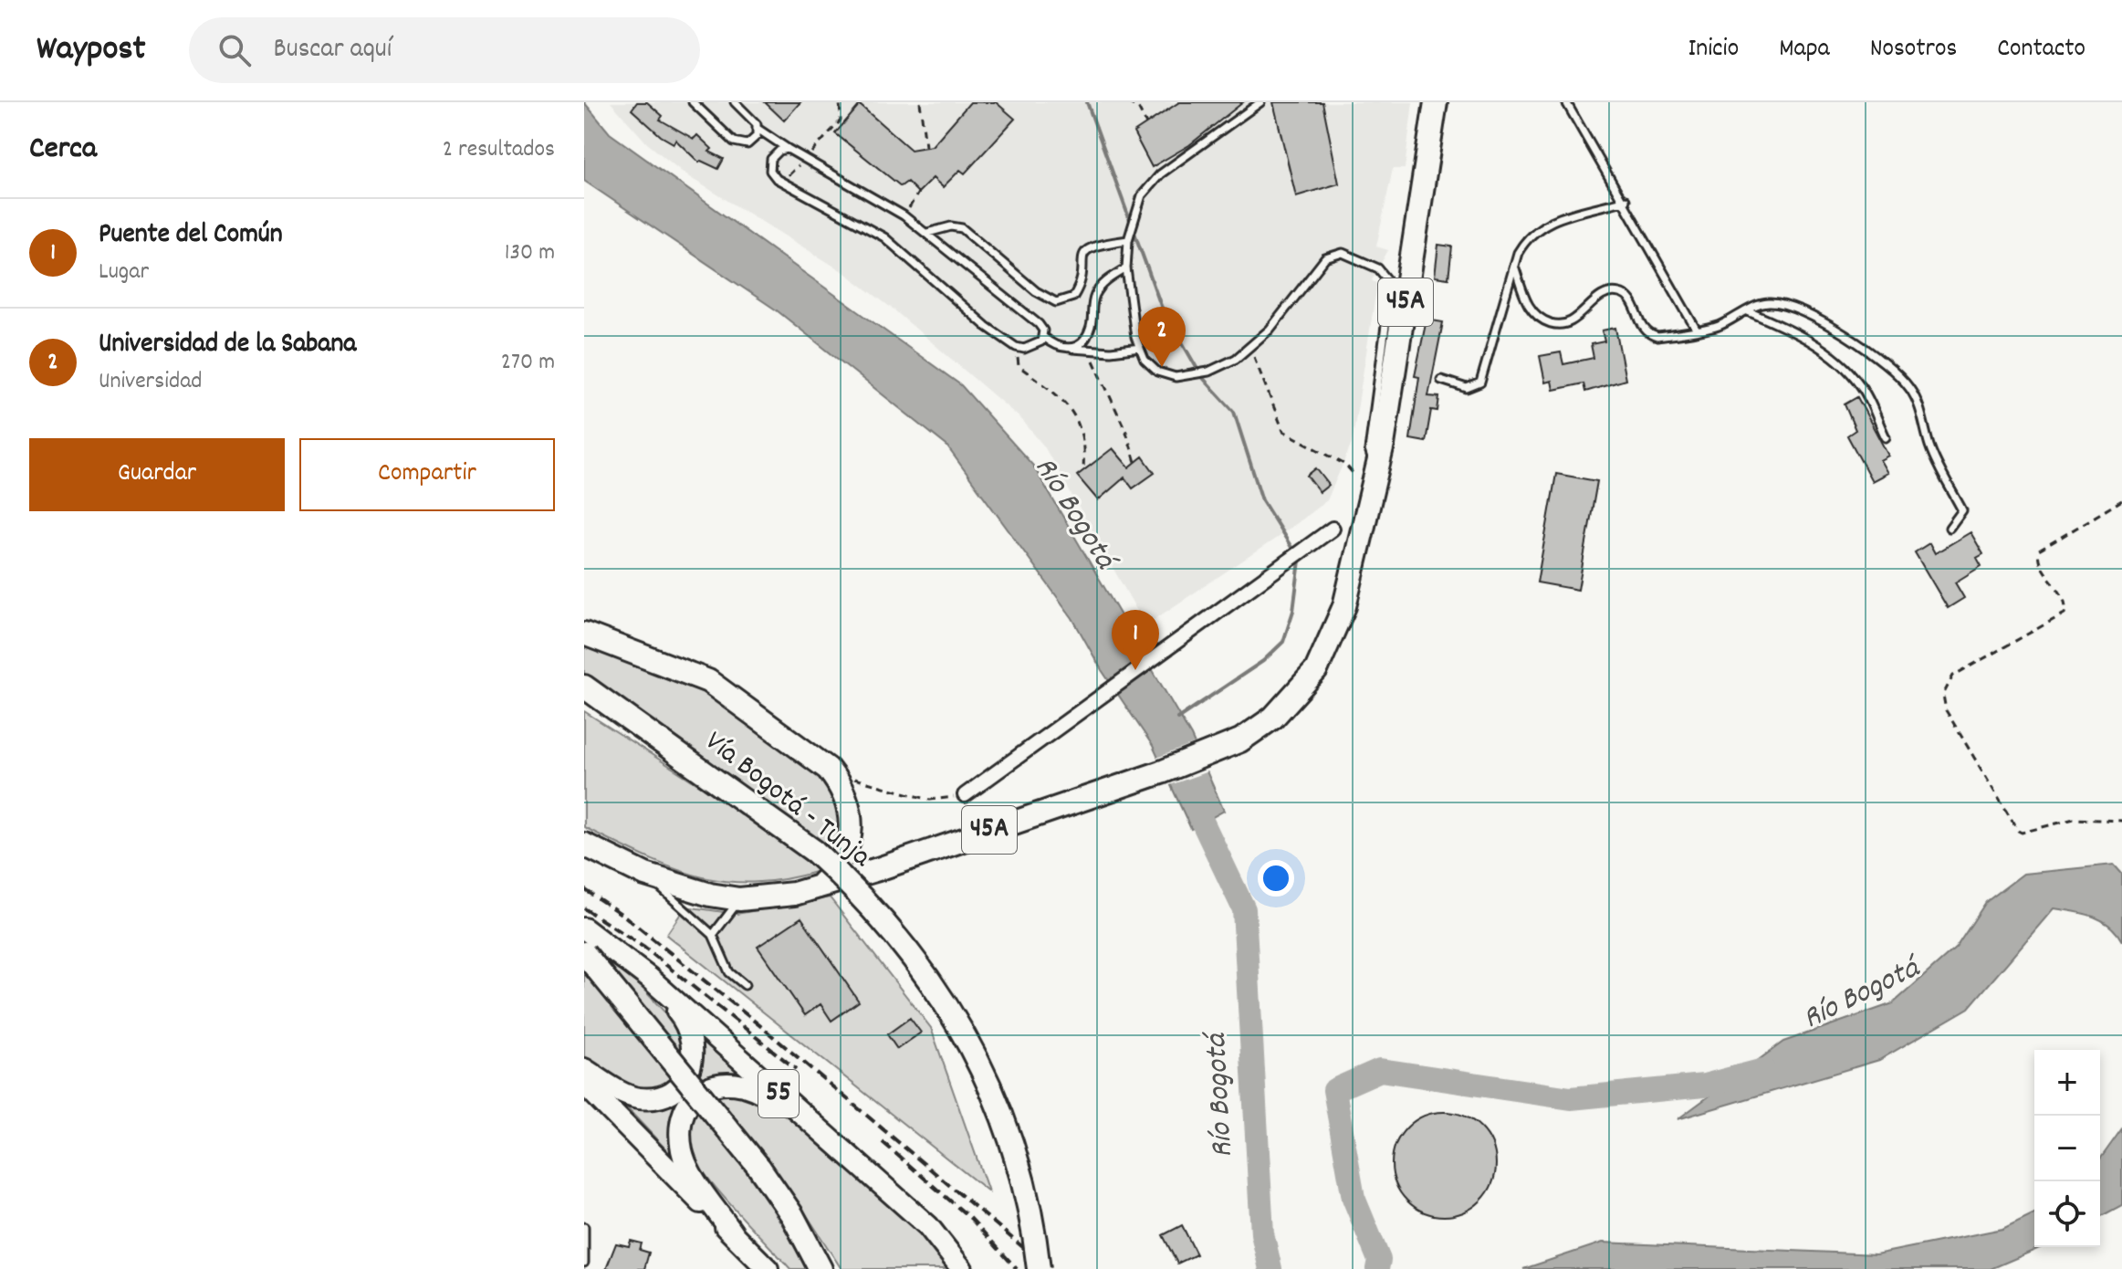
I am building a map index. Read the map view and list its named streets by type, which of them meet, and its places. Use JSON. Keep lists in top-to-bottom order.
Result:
{
  "streets": {
    "highway": ["45A", "Vía Bogotá - Tunja", "55"]
  },
  "water": ["Río Bogotá"],
  "page": {
    "header": "Waypost",
    "search": "Buscar aquí",
    "nav": [
      "Inicio",
      "Mapa",
      "Nosotros",
      "Contacto"
    ],
    "heading": ["Cerca", "2 resultados"],
    "list": [
      {
        "mark": "1",
        "name": "Puente del Común",
        "note": "Lugar",
        "value": "130 m"
      },
      {
        "mark": "2",
        "name": "Universidad de la Sabana",
        "note": "Universidad",
        "value": "270 m"
      }
    ],
    "pins": ["2", "1"],
    "buttons": ["Guardar", "Compartir"],
    "map_buttons": ["+", "−"]
  }
}
